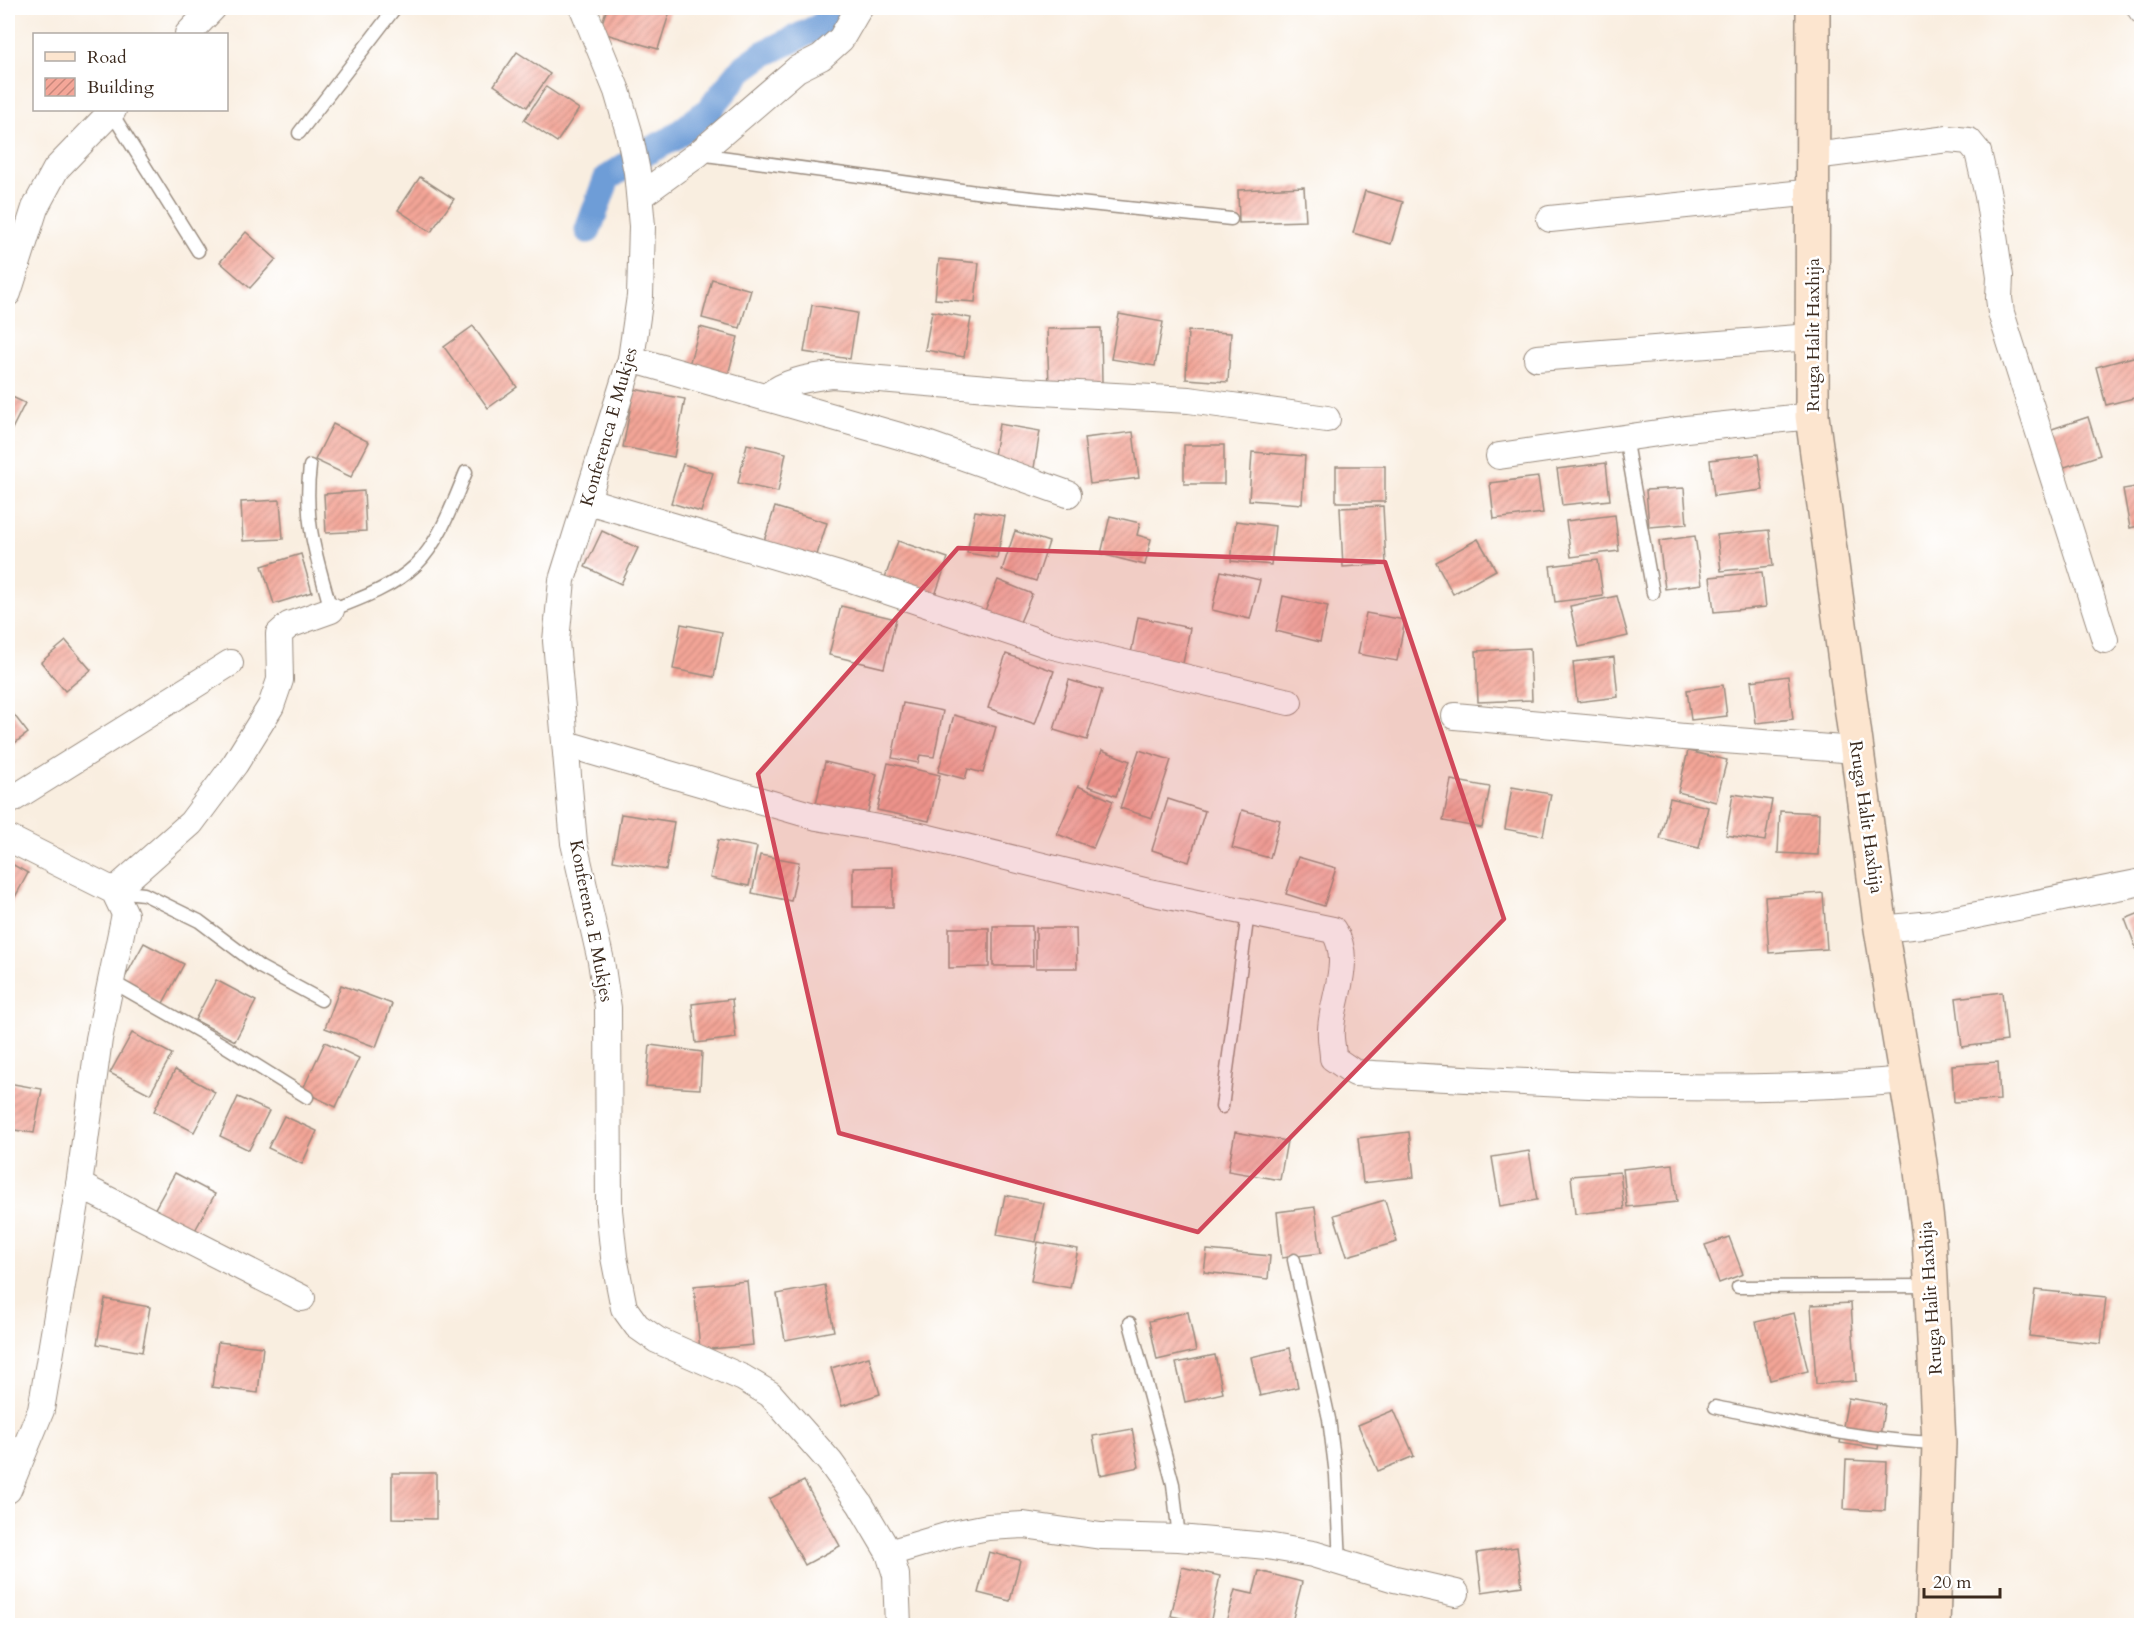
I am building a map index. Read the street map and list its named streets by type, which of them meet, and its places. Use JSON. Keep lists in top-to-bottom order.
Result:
{
  "streets": {
    "street": ["Rruga Halit Haxhija", "Konferenca E Mukjes"]
  },
  "legend": ["Road", "Building"],
  "scale_bar": "20 m"
}
